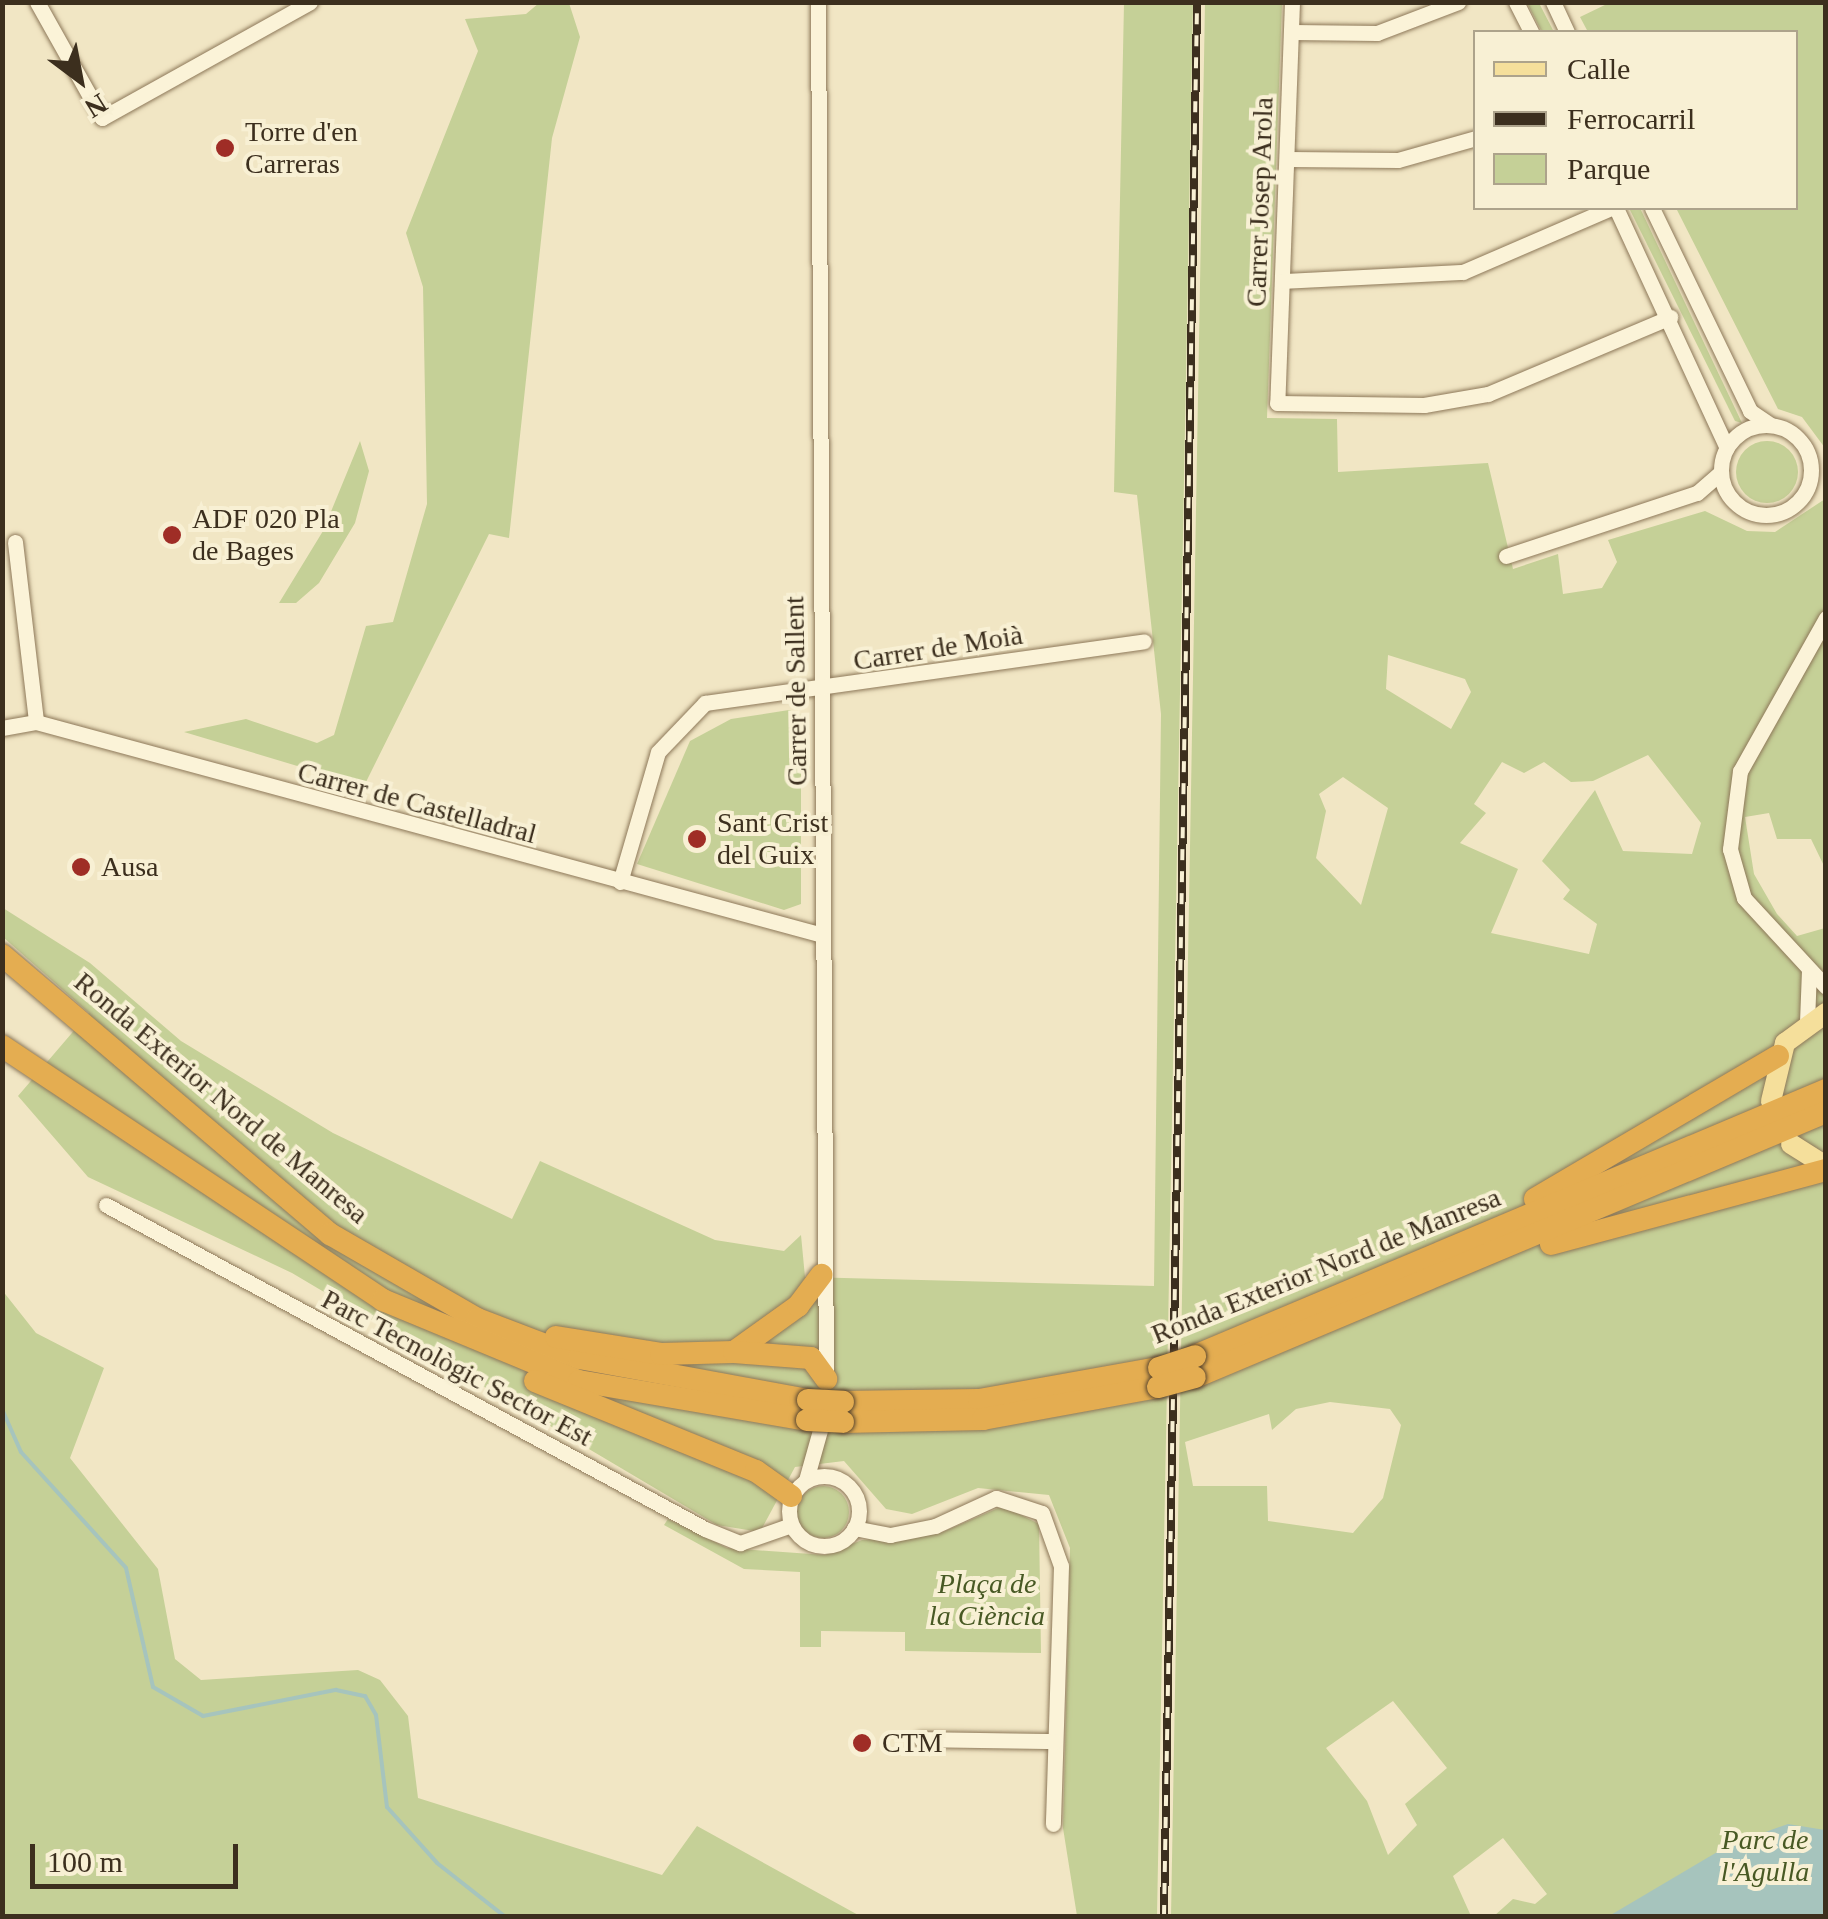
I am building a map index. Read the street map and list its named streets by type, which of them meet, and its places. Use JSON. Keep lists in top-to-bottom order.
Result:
{
  "streets": {
    "highway": ["Ronda Exterior Nord de Manresa"],
    "street": [
      "Carrer Josep Arola",
      "Carrer de Moià",
      "Carrer de Sallent",
      "Carrer de Castelladral",
      "Parc Tecnològic Sector Est"
    ]
  },
  "crossings": [
    ["Carrer de Moià", "Carrer de Sallent"],
    ["Carrer de Moià", "Carrer de Castelladral"],
    ["Carrer de Sallent", "Carrer de Castelladral"],
    ["Carrer de Sallent", "Parc Tecnològic Sector Est"]
  ],
  "parks": ["Plaça de la Ciència", "Parc de l'Agulla"],
  "places": [
    "Torre d'en Carreras",
    "ADF 020 Pla de Bages",
    "Sant Crist del Guix",
    "Ausa",
    "CTM"
  ],
  "legend": ["Calle", "Ferrocarril", "Parque"],
  "scale_bar": "100 m",
  "north": "bottom right"
}
